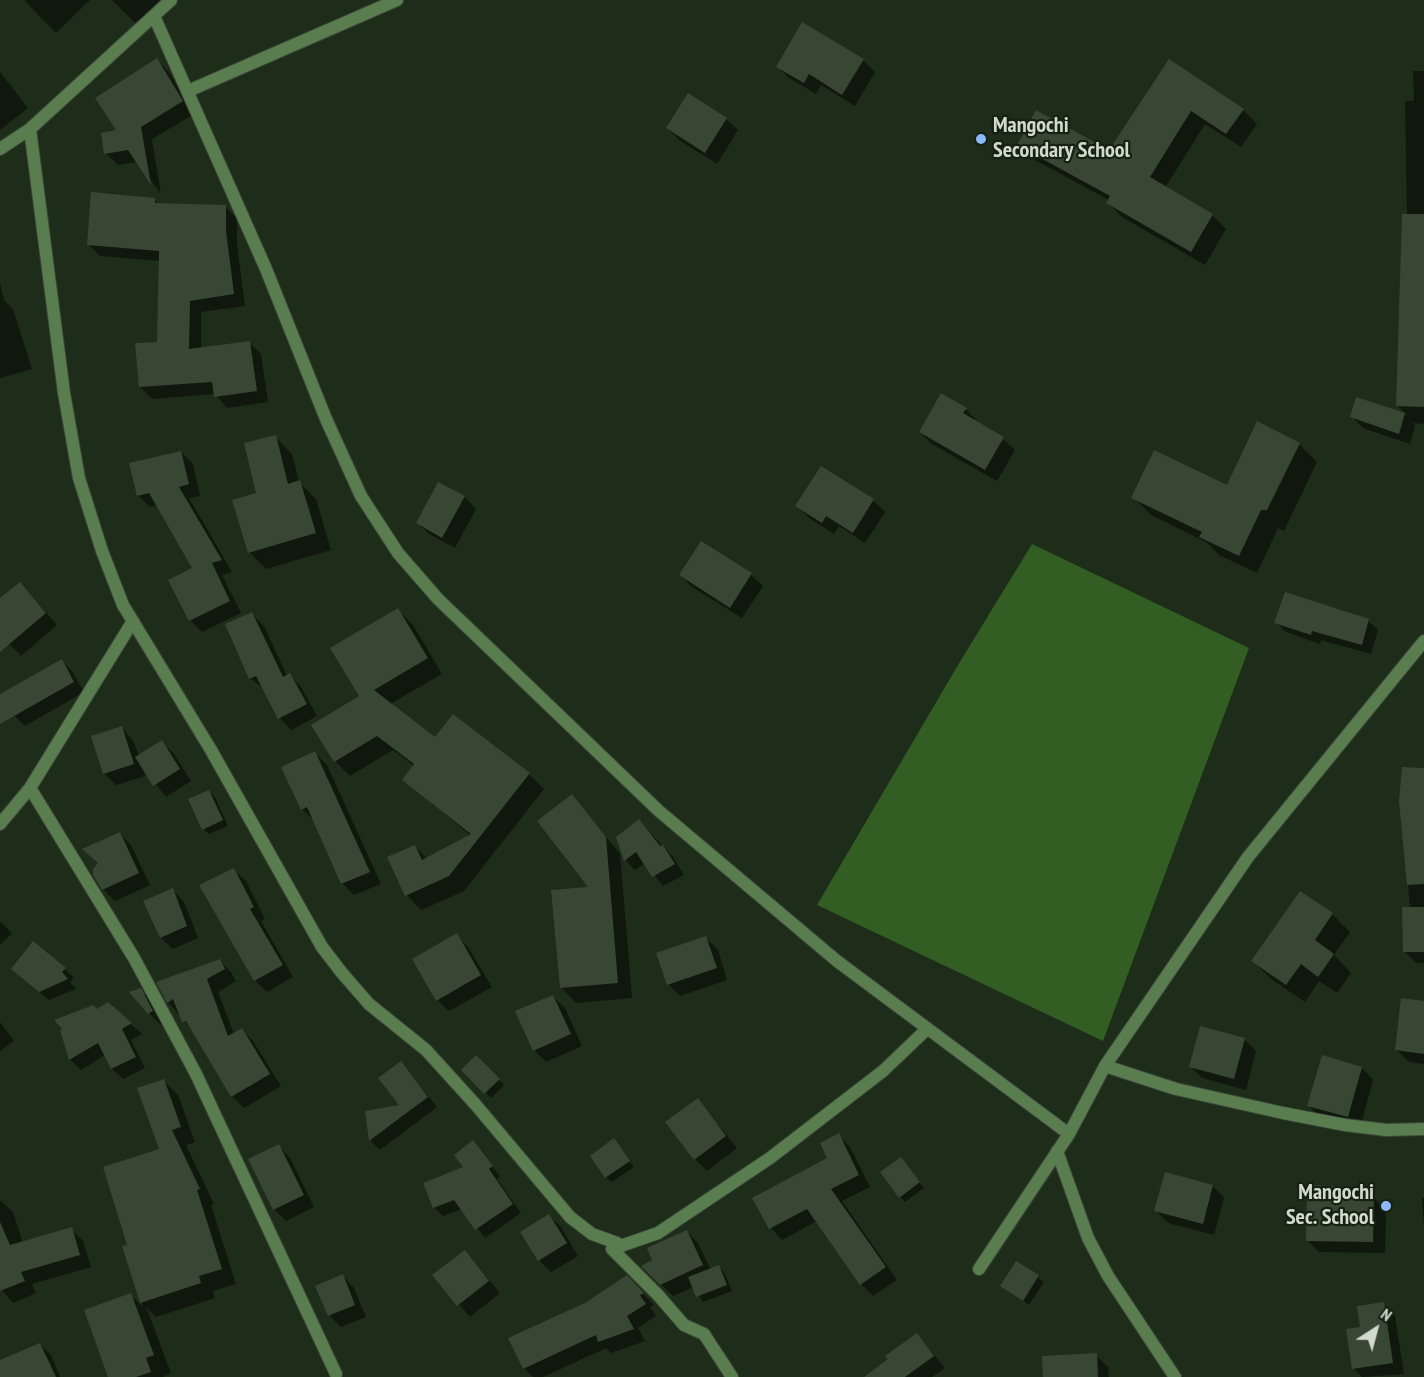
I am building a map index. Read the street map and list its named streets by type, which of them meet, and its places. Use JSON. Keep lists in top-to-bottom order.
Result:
{
  "places": ["Mangochi Secondary School", "Mangochi Sec. School"],
  "north": "top right"
}
